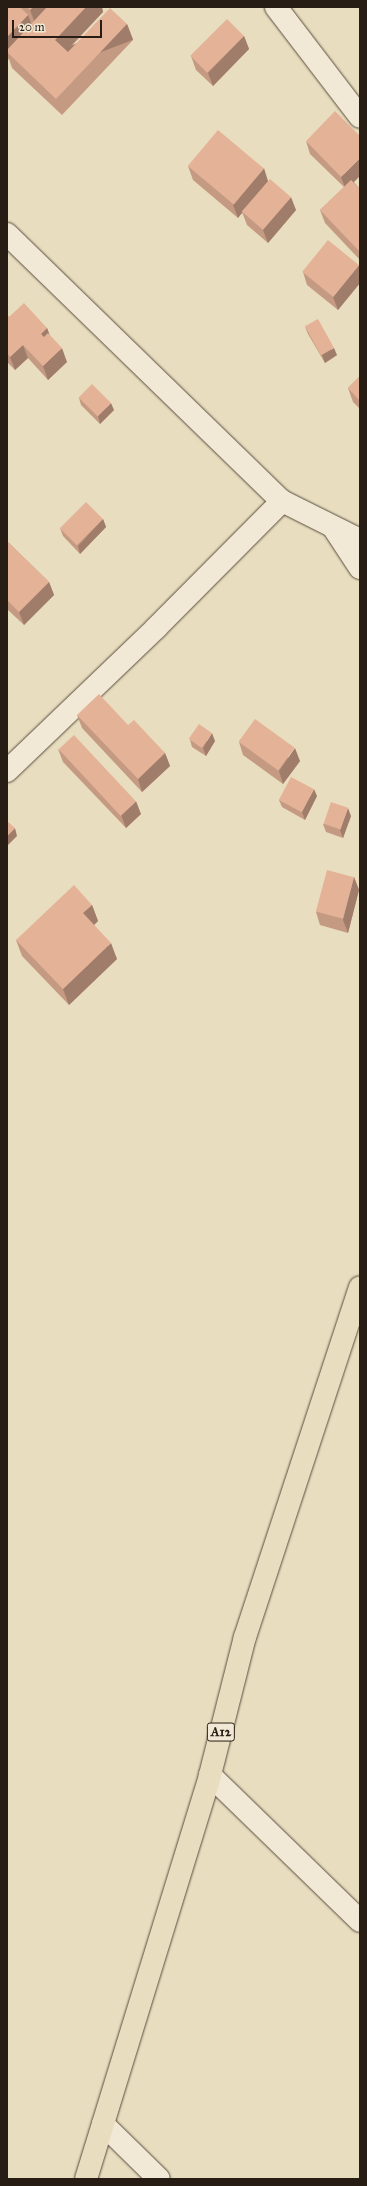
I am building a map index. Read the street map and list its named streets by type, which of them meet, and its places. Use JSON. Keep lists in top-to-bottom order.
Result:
{
  "streets": {
    "main road": ["A12"]
  },
  "scale_bar": "20 m"
}
